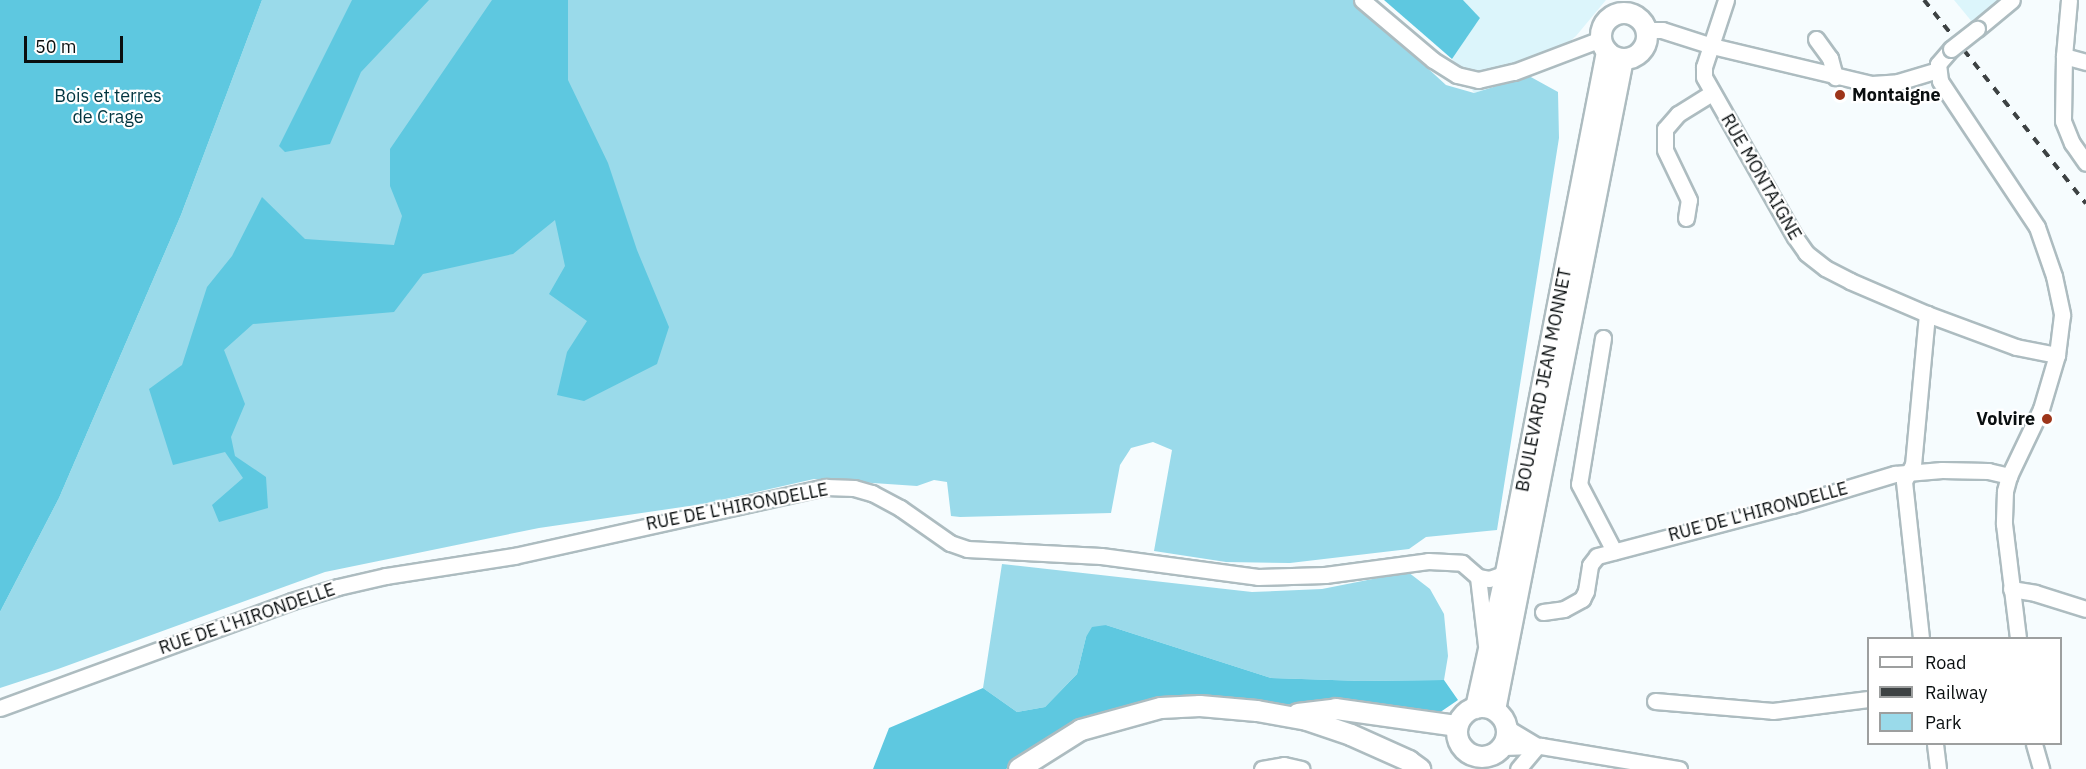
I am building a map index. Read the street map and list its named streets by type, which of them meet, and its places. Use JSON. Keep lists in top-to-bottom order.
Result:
{
  "streets": {
    "main road": ["BOULEVARD JEAN MONNET"],
    "street": ["RUE MONTAIGNE", "RUE DE L'HIRONDELLE"]
  },
  "parks": ["Bois et terres de Crage"],
  "places": ["Montaigne", "Volvire"],
  "legend": ["Road", "Railway", "Park"],
  "scale_bar": "50 m"
}
